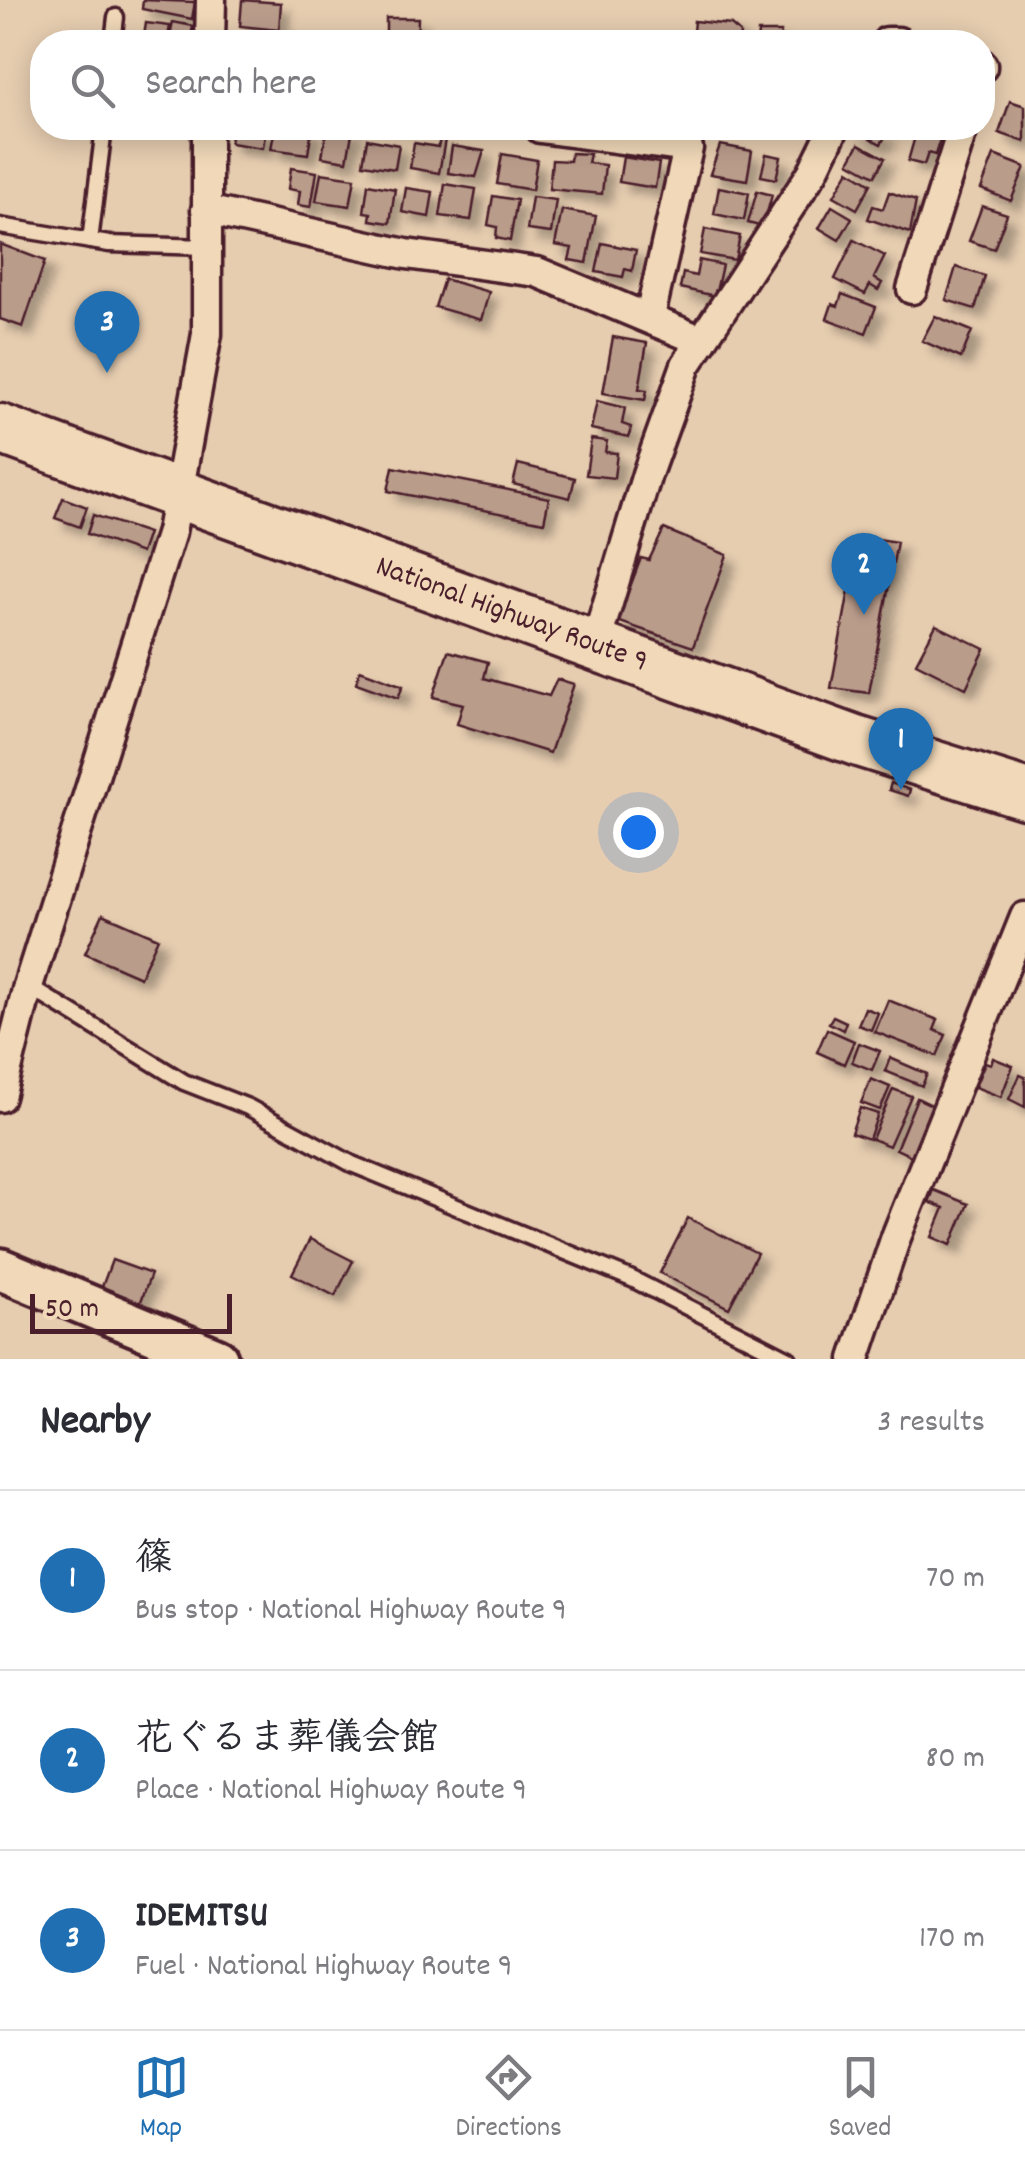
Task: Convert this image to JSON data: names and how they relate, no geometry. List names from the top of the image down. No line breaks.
{"streets":{"highway":["National Highway Route 9"]},"scale_bar":"50 m","page":{"search":"Search here","pins":["3","2","1"],"scale":"50 m","heading":["Nearby","3 results"],"list":[{"mark":"1","name":"篠","note":"Bus stop · National Highway Route 9","value":"70 m"},{"mark":"2","name":"花ぐるま葬儀会館","note":"Place · National Highway Route 9","value":"80 m"},{"mark":"3","name":"IDEMITSU","note":"Fuel · National Highway Route 9","value":"170 m"}],"nav":["Map","Directions","Saved"]}}
